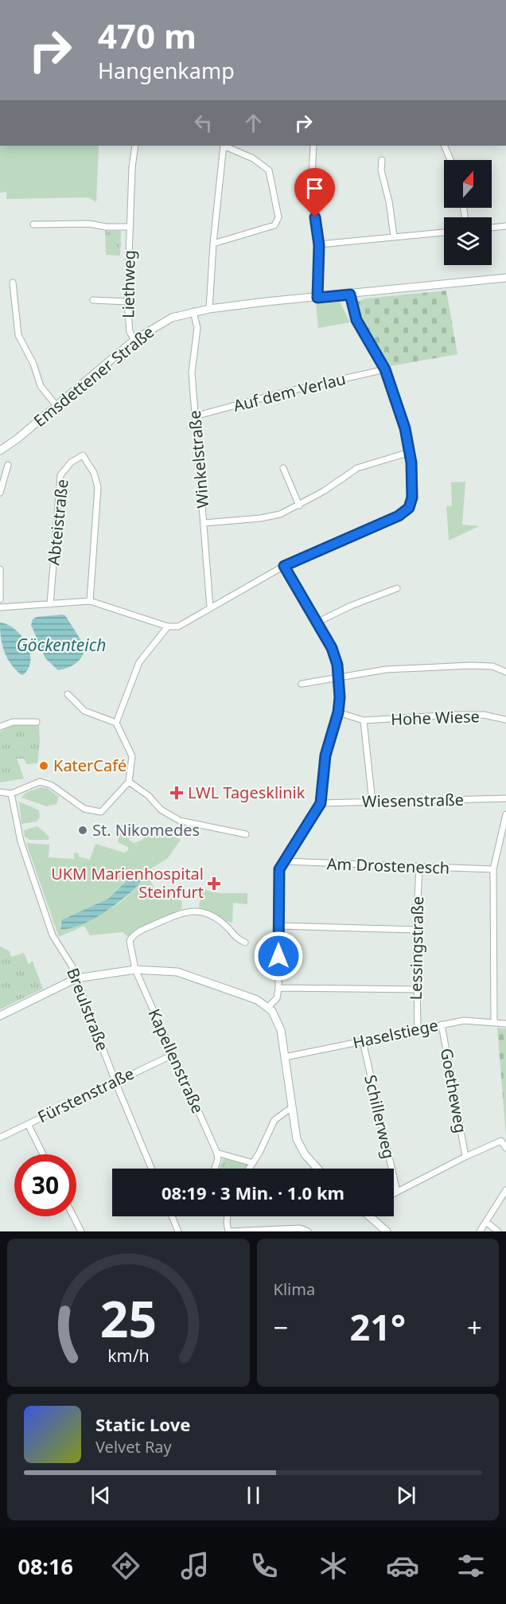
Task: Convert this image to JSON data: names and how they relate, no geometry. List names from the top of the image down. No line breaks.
{"streets":{"main road":["Emsdettener Straße"],"street":["Liethweg","Auf dem Verlau","Winkelstraße","Abteistraße","Hohe Wiese","Wiesenstraße","Am Drostenesch","Lessingstraße","Breulstraße","Haselstiege","Kapellenstraße","Goetheweg","Fürstenstraße","Schillerweg"]},"crossings":[["Liethweg","Emsdettener Straße"],["Emsdettener Straße","Winkelstraße"],["Auf dem Verlau","Winkelstraße"],["Am Drostenesch","Lessingstraße"],["Lessingstraße","Haselstiege"],["Breulstraße","Fürstenstraße"],["Haselstiege","Goetheweg"],["Haselstiege","Schillerweg"],["Kapellenstraße","Fürstenstraße"]],"water":["Göckenteich"],"places":{"other":["KaterCafé","St. Nikomedes"],"health":["LWL Tagesklinik","UKM Marienhospital Steinfurt"]},"north":"top","page":{"turn":["470 m","Hangenkamp"],"limit":"30","trip":"08:19 · 3 Min. · 1.0 km","tile":"Klima","heat":["−","21°","+"],"song":["Static Love","Velvet Ray"],"tabs":"08:16","gauge":["25","km/h"]}}
